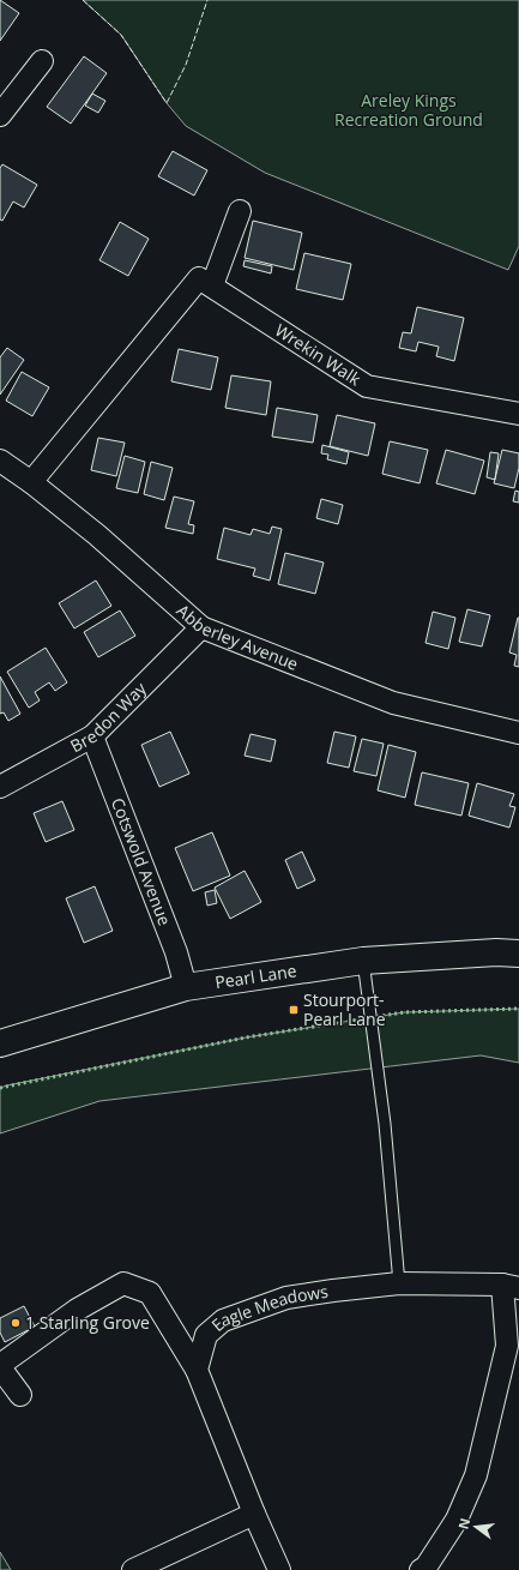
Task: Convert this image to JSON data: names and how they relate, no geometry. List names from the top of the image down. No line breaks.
{"streets":{"main road":["Pearl Lane"],"street":["Wrekin Walk","Abberley Avenue","Bredon Way","Cotswold Avenue","Eagle Meadows"]},"crossings":[["Abberley Avenue","Bredon Way"],["Bredon Way","Cotswold Avenue"],["Cotswold Avenue","Pearl Lane"]],"parks":["Areley Kings Recreation Ground"],"places":{"transit":["Stourport- Pearl Lane"],"other":["1 Starling Grove"]},"north":"left"}
